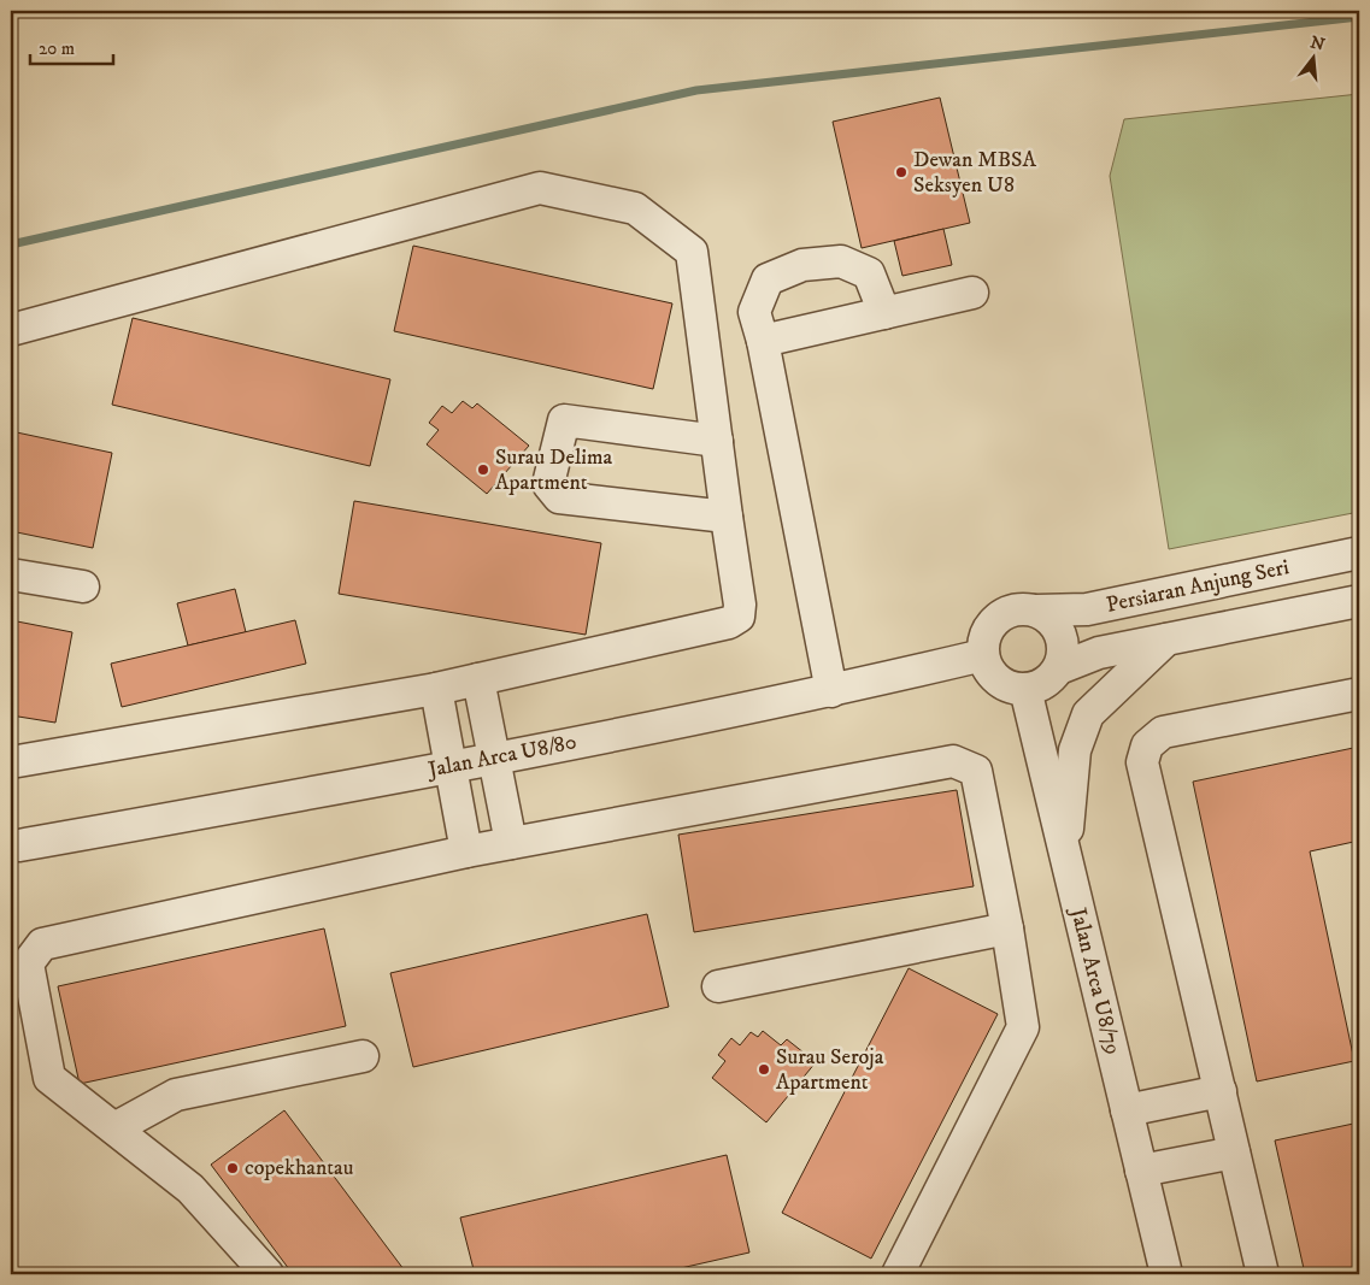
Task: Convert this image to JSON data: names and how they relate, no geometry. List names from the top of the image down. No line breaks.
{"streets":{"street":["Persiaran Anjung Seri","Jalan Arca U8/80","Jalan Arca U8/79"]},"crossings":[["Persiaran Anjung Seri","Jalan Arca U8/80"],["Persiaran Anjung Seri","Jalan Arca U8/79"],["Jalan Arca U8/80","Jalan Arca U8/79"]],"places":["Dewan MBSA Seksyen U8","Surau Delima Apartment","Surau Seroja Apartment","copekhantau"],"scale_bar":"20 m","north":"top"}
